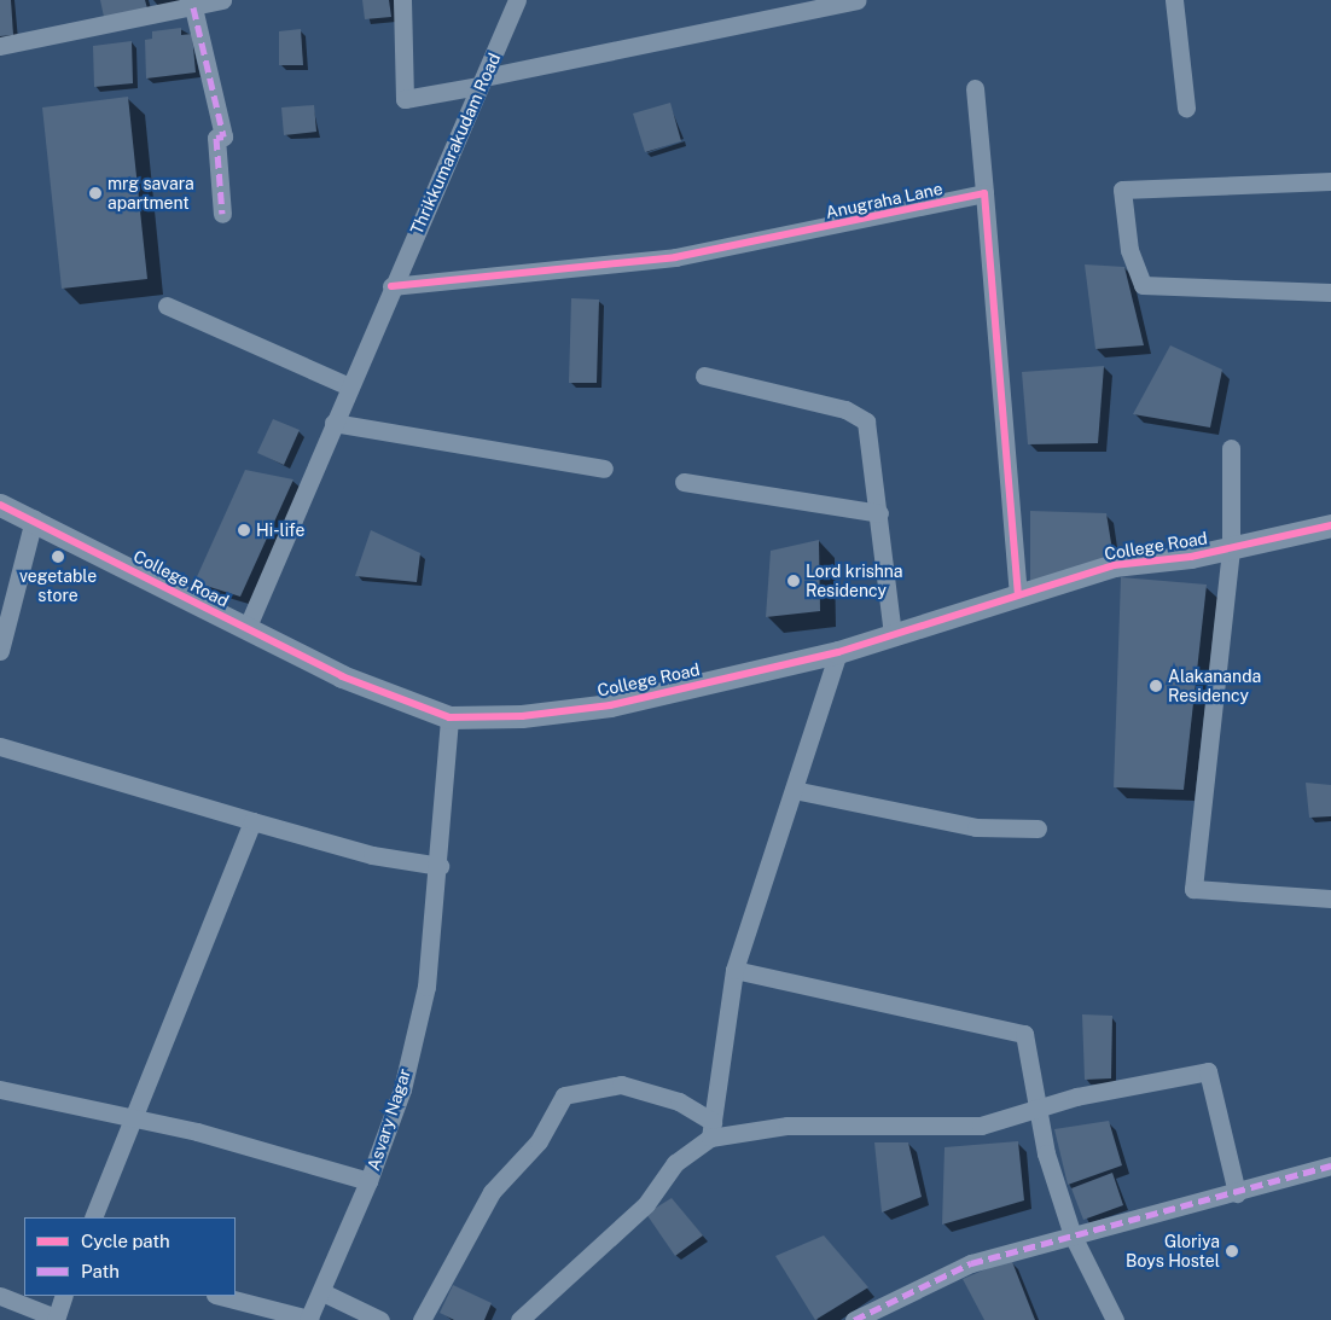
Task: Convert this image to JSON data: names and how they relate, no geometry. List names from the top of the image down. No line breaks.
{"streets":{"street":["Thrikkumarakudam Road","Anugraha Lane","College Road","Asvary Nagar"]},"crossings":[["Thrikkumarakudam Road","Anugraha Lane"],["Thrikkumarakudam Road","College Road"],["College Road","Asvary Nagar"]],"places":["mrg savara apartment","Hi-life","vegetable store","Lord krishna Residency","Alakananda Residency","Gloriya Boys Hostel"],"legend":["Cycle path","Path"]}
